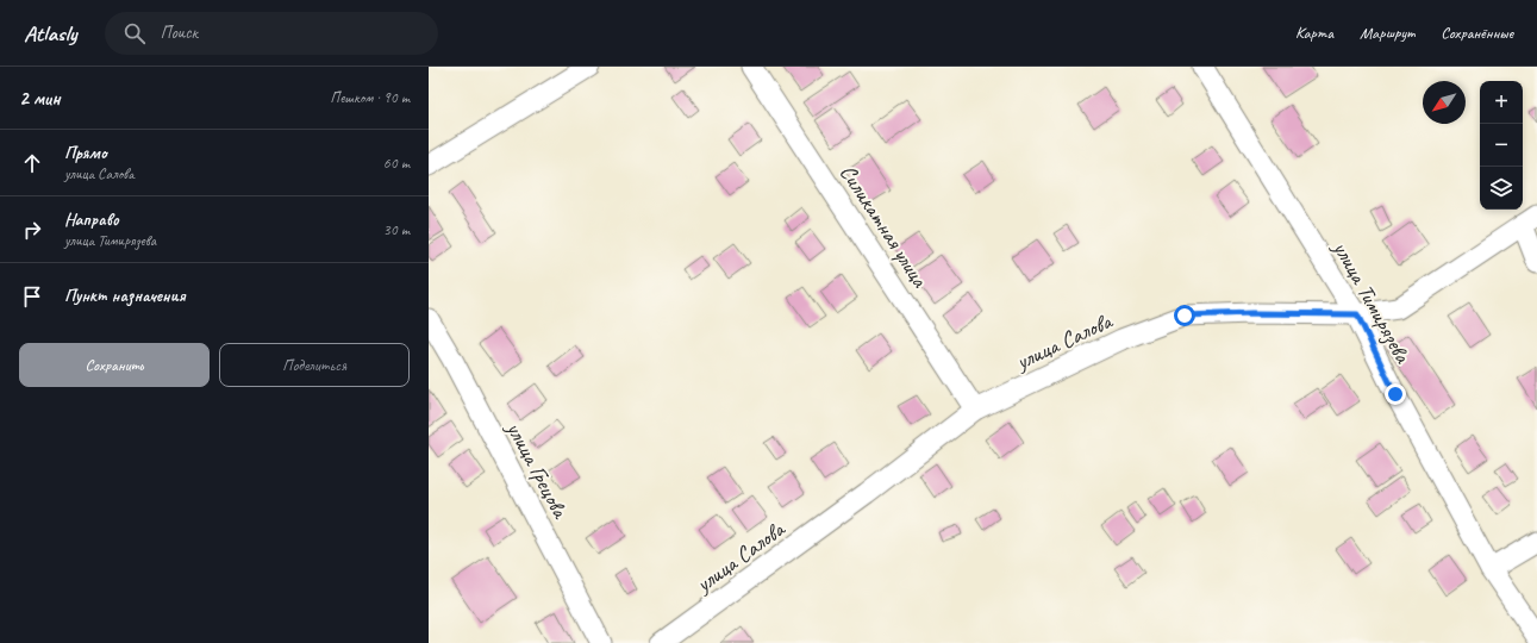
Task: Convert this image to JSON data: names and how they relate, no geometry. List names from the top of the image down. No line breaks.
{"streets":{"street":["Силикатная улица","улица Тимирязева","улица Салова","улица Грецова"]},"crossings":[["Силикатная улица","улица Салова"],["улица Тимирязева","улица Салова"]],"north":"bottom left","page":{"header":"Atlasly","search":"Поиск","nav":["Карта","Маршрут","Сохранённые"],"heading":["2 мин","Пешком · 90 m"],"map_buttons":["+","−"],"list":[["Прямо","улица Салова","60 m"],["Направо","улица Тимирязева","30 m"],"Пункт назначения"],"buttons":["Сохранить","Поделиться"]}}
